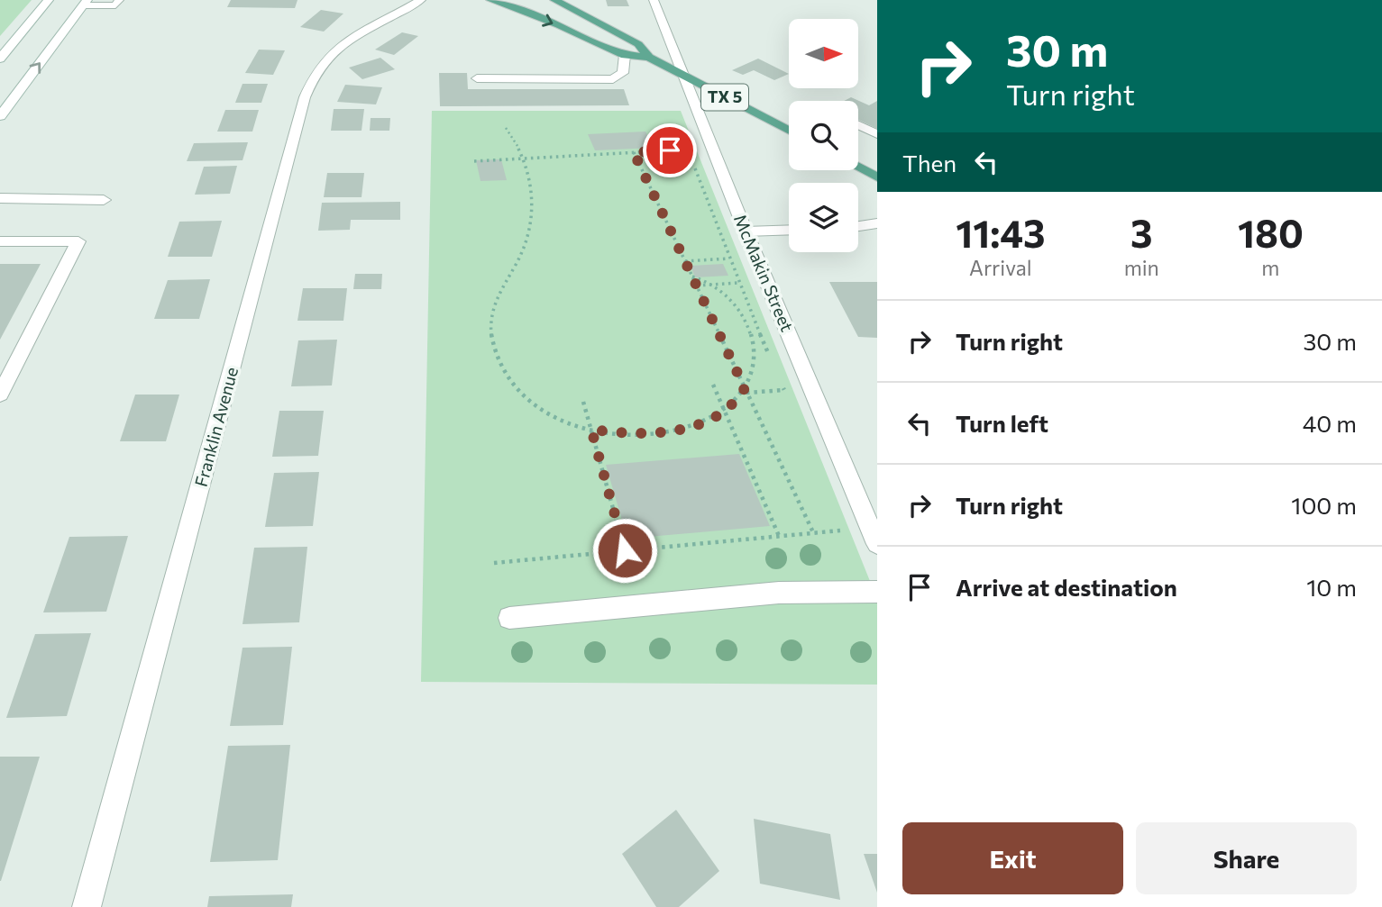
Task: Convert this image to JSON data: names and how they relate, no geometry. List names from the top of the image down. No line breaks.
{"streets":{"main road":["TX 5"],"street":["McMakin Street","Franklin Avenue"]},"crossings":[["TX 5","McMakin Street"]],"north":"right","page":{"turn":["30 m","Turn right"],"then":"Then","eta":["11:43","Arrival","3","min","180","m"],"list":[{"name":"Turn right","value":"30 m"},{"name":"Turn left","value":"40 m"},{"name":"Turn right","value":"100 m"},{"name":"Arrive at destination","value":"10 m"}],"buttons":["Exit","Share"]}}
